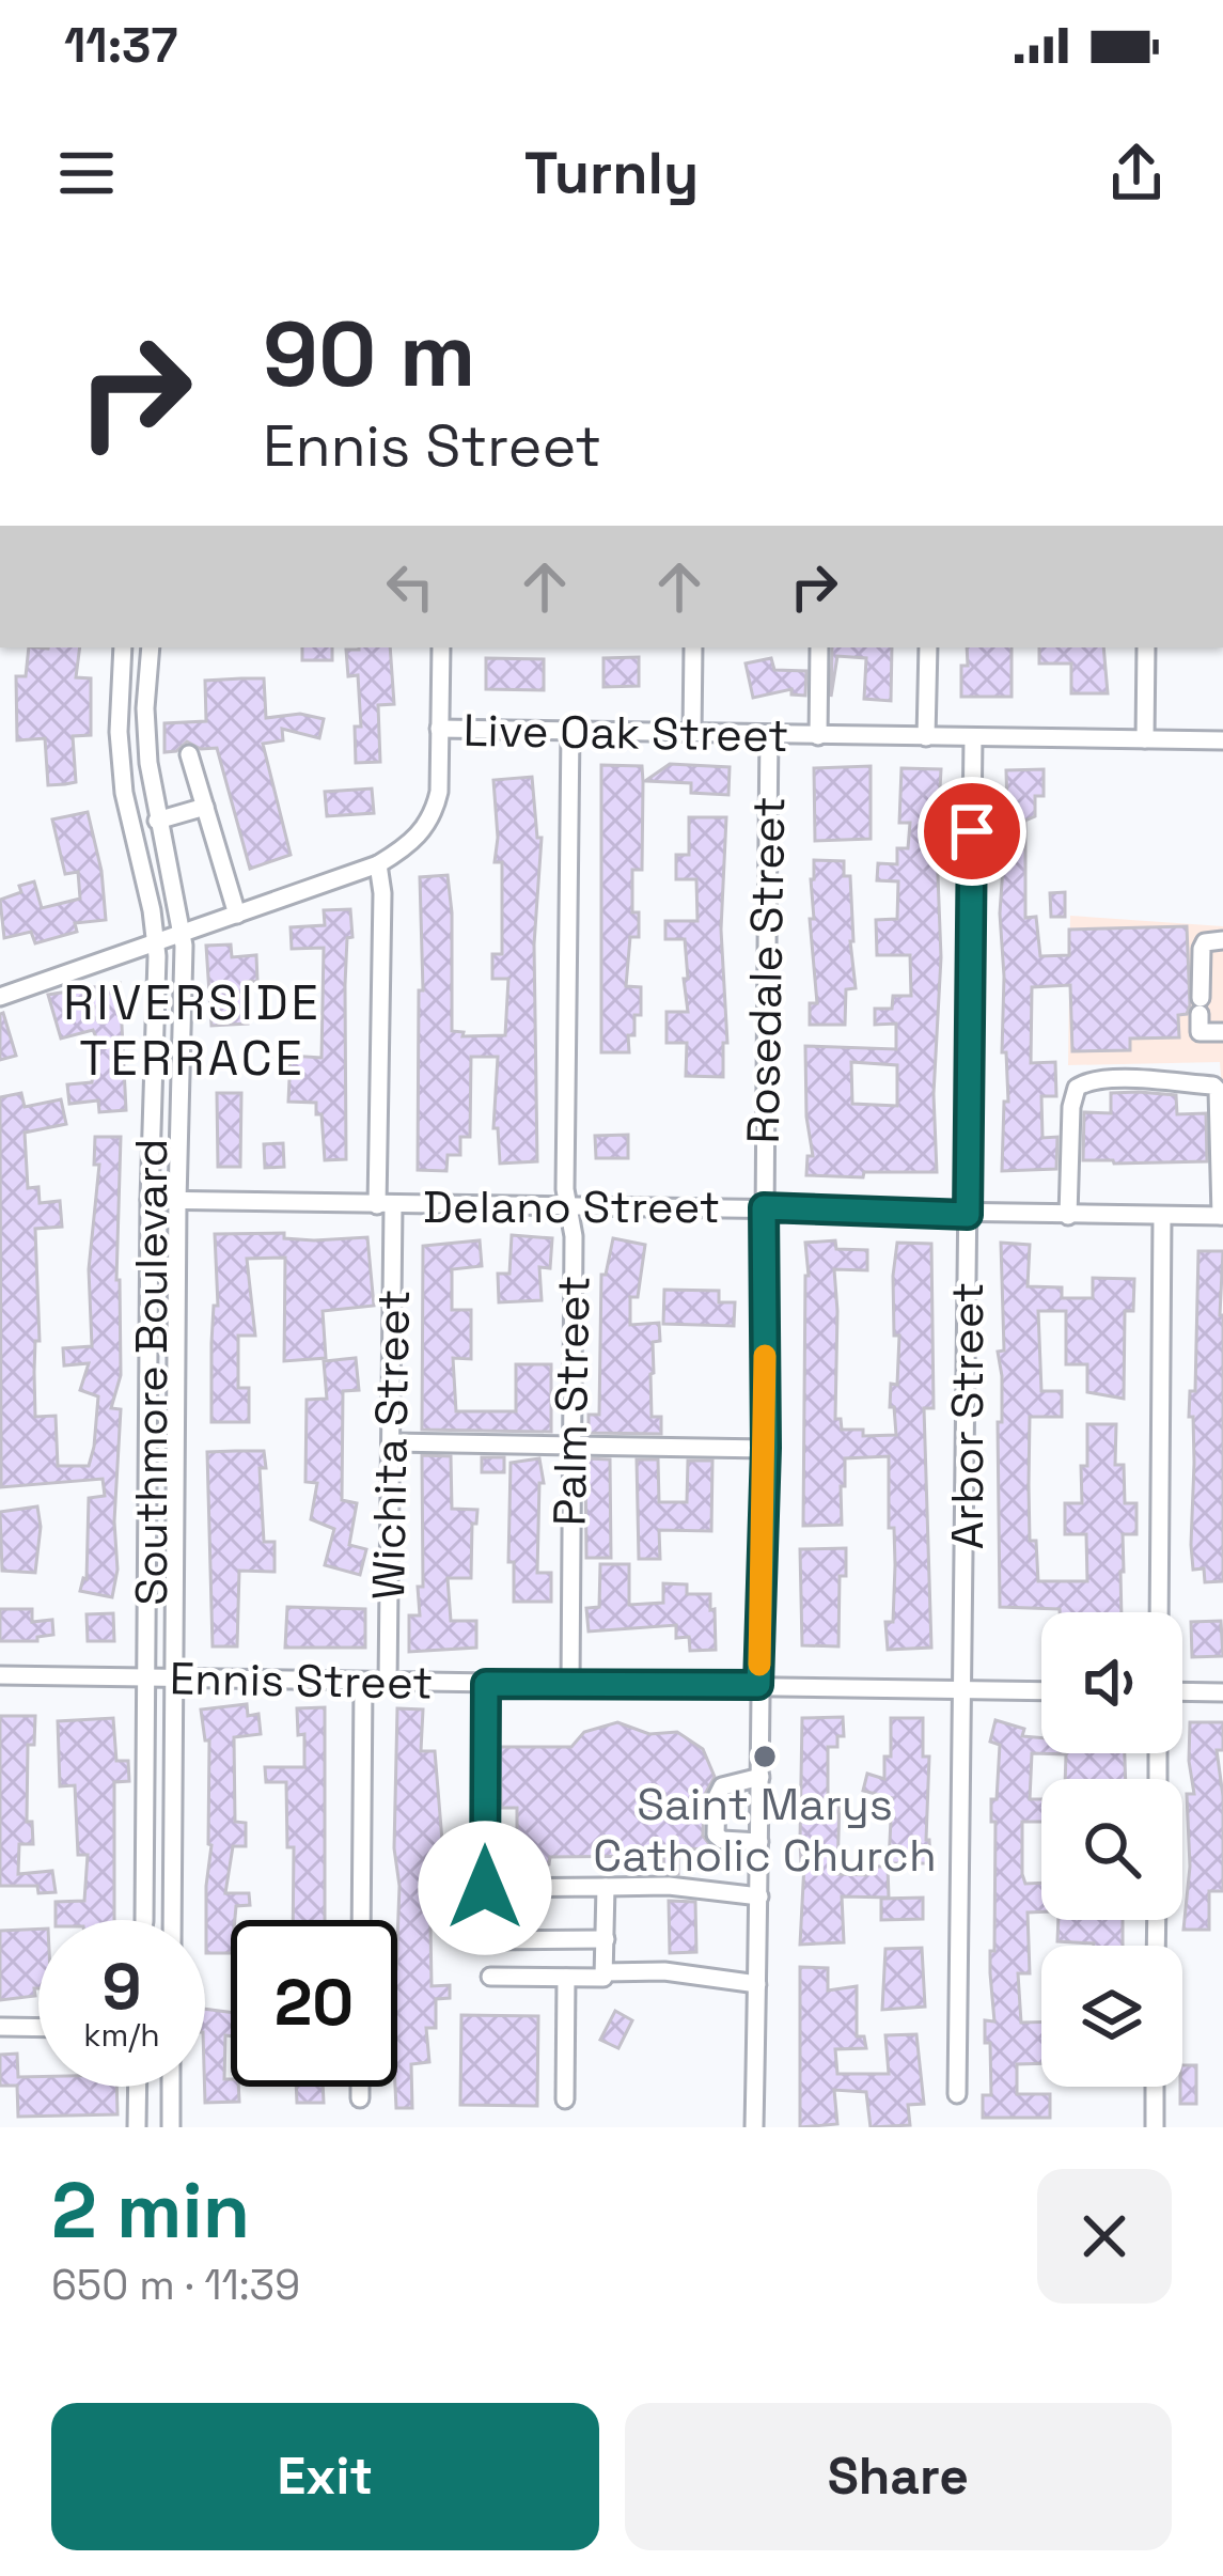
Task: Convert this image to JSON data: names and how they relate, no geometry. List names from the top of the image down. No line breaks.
{"streets":{"street":["Live Oak Street","Rosedale Street","Delano Street","Southmore Boulevard","Palm Street","Arbor Street","Wichita Street","Ennis Street"]},"crossings":[["Live Oak Street","Rosedale Street"],["Live Oak Street","Southmore Boulevard"],["Live Oak Street","Palm Street"],["Live Oak Street","Arbor Street"],["Live Oak Street","Wichita Street"],["Rosedale Street","Delano Street"],["Rosedale Street","Ennis Street"],["Delano Street","Southmore Boulevard"],["Delano Street","Palm Street"],["Delano Street","Arbor Street"],["Delano Street","Wichita Street"],["Southmore Boulevard","Ennis Street"],["Palm Street","Ennis Street"],["Arbor Street","Ennis Street"],["Wichita Street","Ennis Street"]],"districts":["RIVERSIDE TERRACE"],"places":["Saint Marys Catholic Church"],"page":{"status":"11:37","header":"Turnly","turn":["90 m","Ennis Street"],"speed":"9 km/h","limit":"20","heading":["2 min","650 m · 11:39"],"buttons":["Exit","Share"]}}
